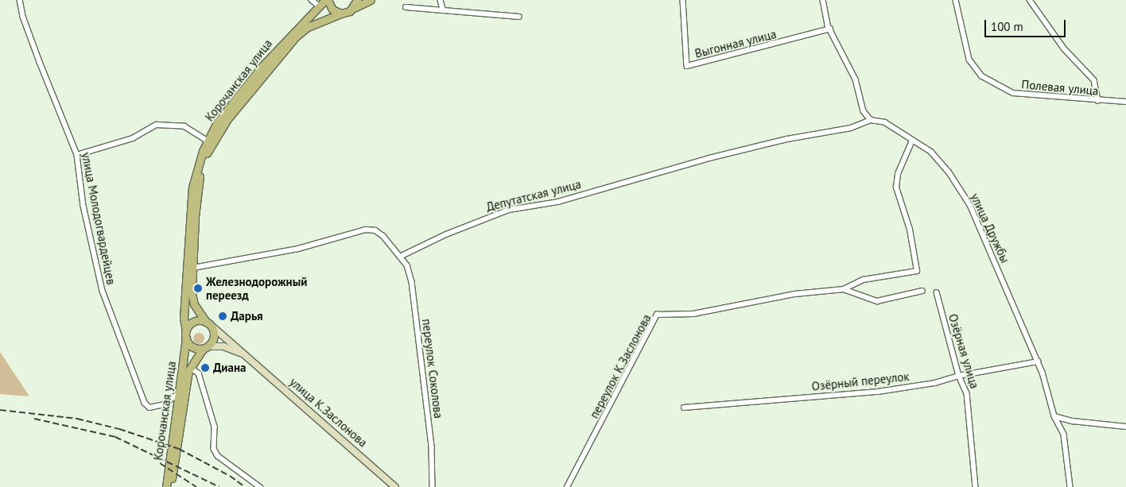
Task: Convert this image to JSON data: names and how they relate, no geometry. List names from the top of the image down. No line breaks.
{"streets":{"main road":["Корочанская улица"],"street":["Выгонная улица","Полевая улица","Депутатская улица","улица Молодогвардейцев","улица Дружбы","Озёрная улица","переулок К.Заслонова","переулок Соколова","Озёрный переулок","улица К.Заслонова"]},"crossings":[["Корочанская улица","улица Молодогвардейцев"],["Корочанская улица","улица К.Заслонова"],["Депутатская улица","улица Дружбы"],["Депутатская улица","переулок Соколова"],["улица Дружбы","переулок К.Заслонова"],["улица Дружбы","Озёрный переулок"],["Озёрная улица","Озёрный переулок"]],"places":["Железнодорожный переезд","Дарья","Диана"],"scale_bar":"100 m"}
